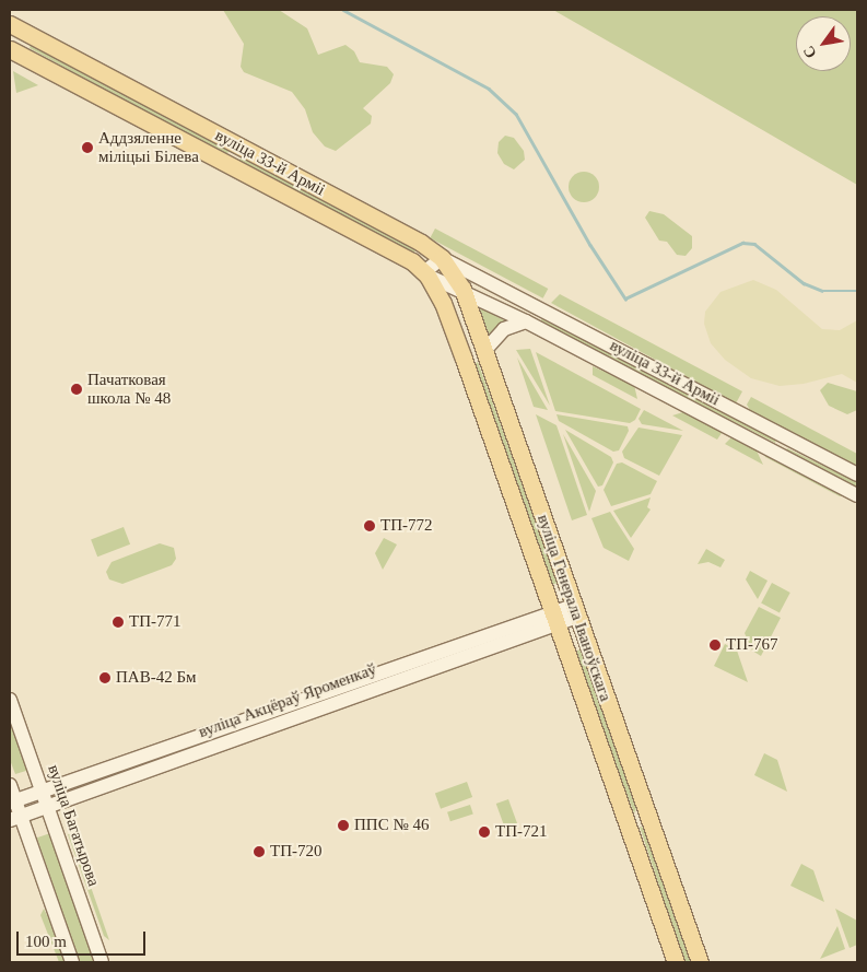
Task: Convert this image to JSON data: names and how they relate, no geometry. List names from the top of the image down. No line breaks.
{"streets":{"main road":["вуліца 33-й Арміі","вуліца Генерала Іваноўскага"],"street":["вуліца Акцёраў Яроменкаў","вуліца Багатырова"]},"crossings":[["вуліца 33-й Арміі","вуліца Генерала Іваноўскага"],["вуліца Генерала Іваноўскага","вуліца Акцёраў Яроменкаў"],["вуліца Акцёраў Яроменкаў","вуліца Багатырова"]],"places":["Аддзяленне міліцыі Білева","Пачатковая школа № 48","ТП-772","ТП-771","ТП-767","ПАВ-42 Бм","ППС № 46","ТП-721","ТП-720"],"scale_bar":"100 m","north":"bottom left"}
